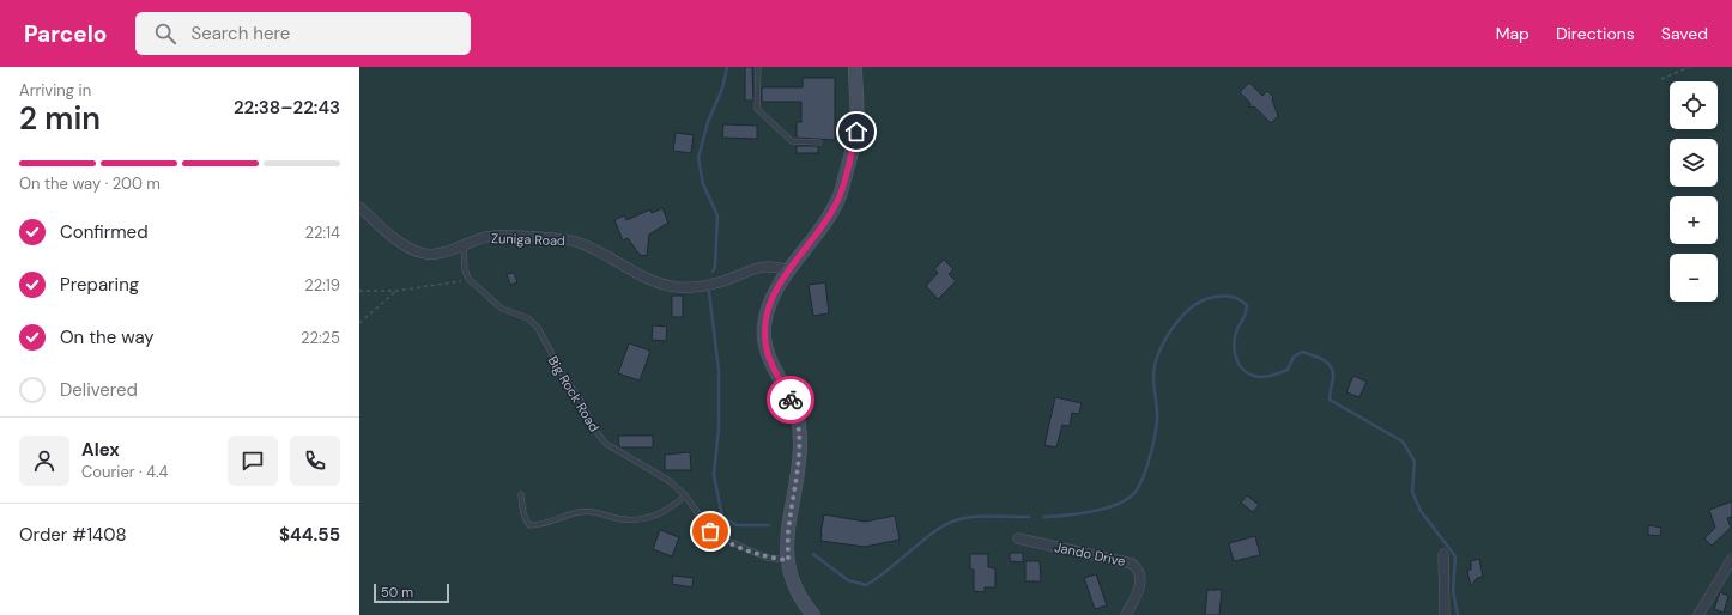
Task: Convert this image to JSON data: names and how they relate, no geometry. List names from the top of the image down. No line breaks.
{"streets":{"street":["Zuniga Road","Jando Drive"],"lane":["Big Rock Road"]},"scale_bar":"50 m","page":{"header":"Parcelo","search":"Search here","nav":["Map","Directions","Saved"],"heading":["2 min","Arriving in","22:38–22:43"],"panel":["Alex","Courier · 4.4","Order #1408","$44.55"],"map_buttons":["+","−"],"bar":"On the way · 200 m","list":[["Confirmed","22:14"],["Preparing","22:19"],["On the way","22:25"],"Delivered"],"scale":"50 m"}}
